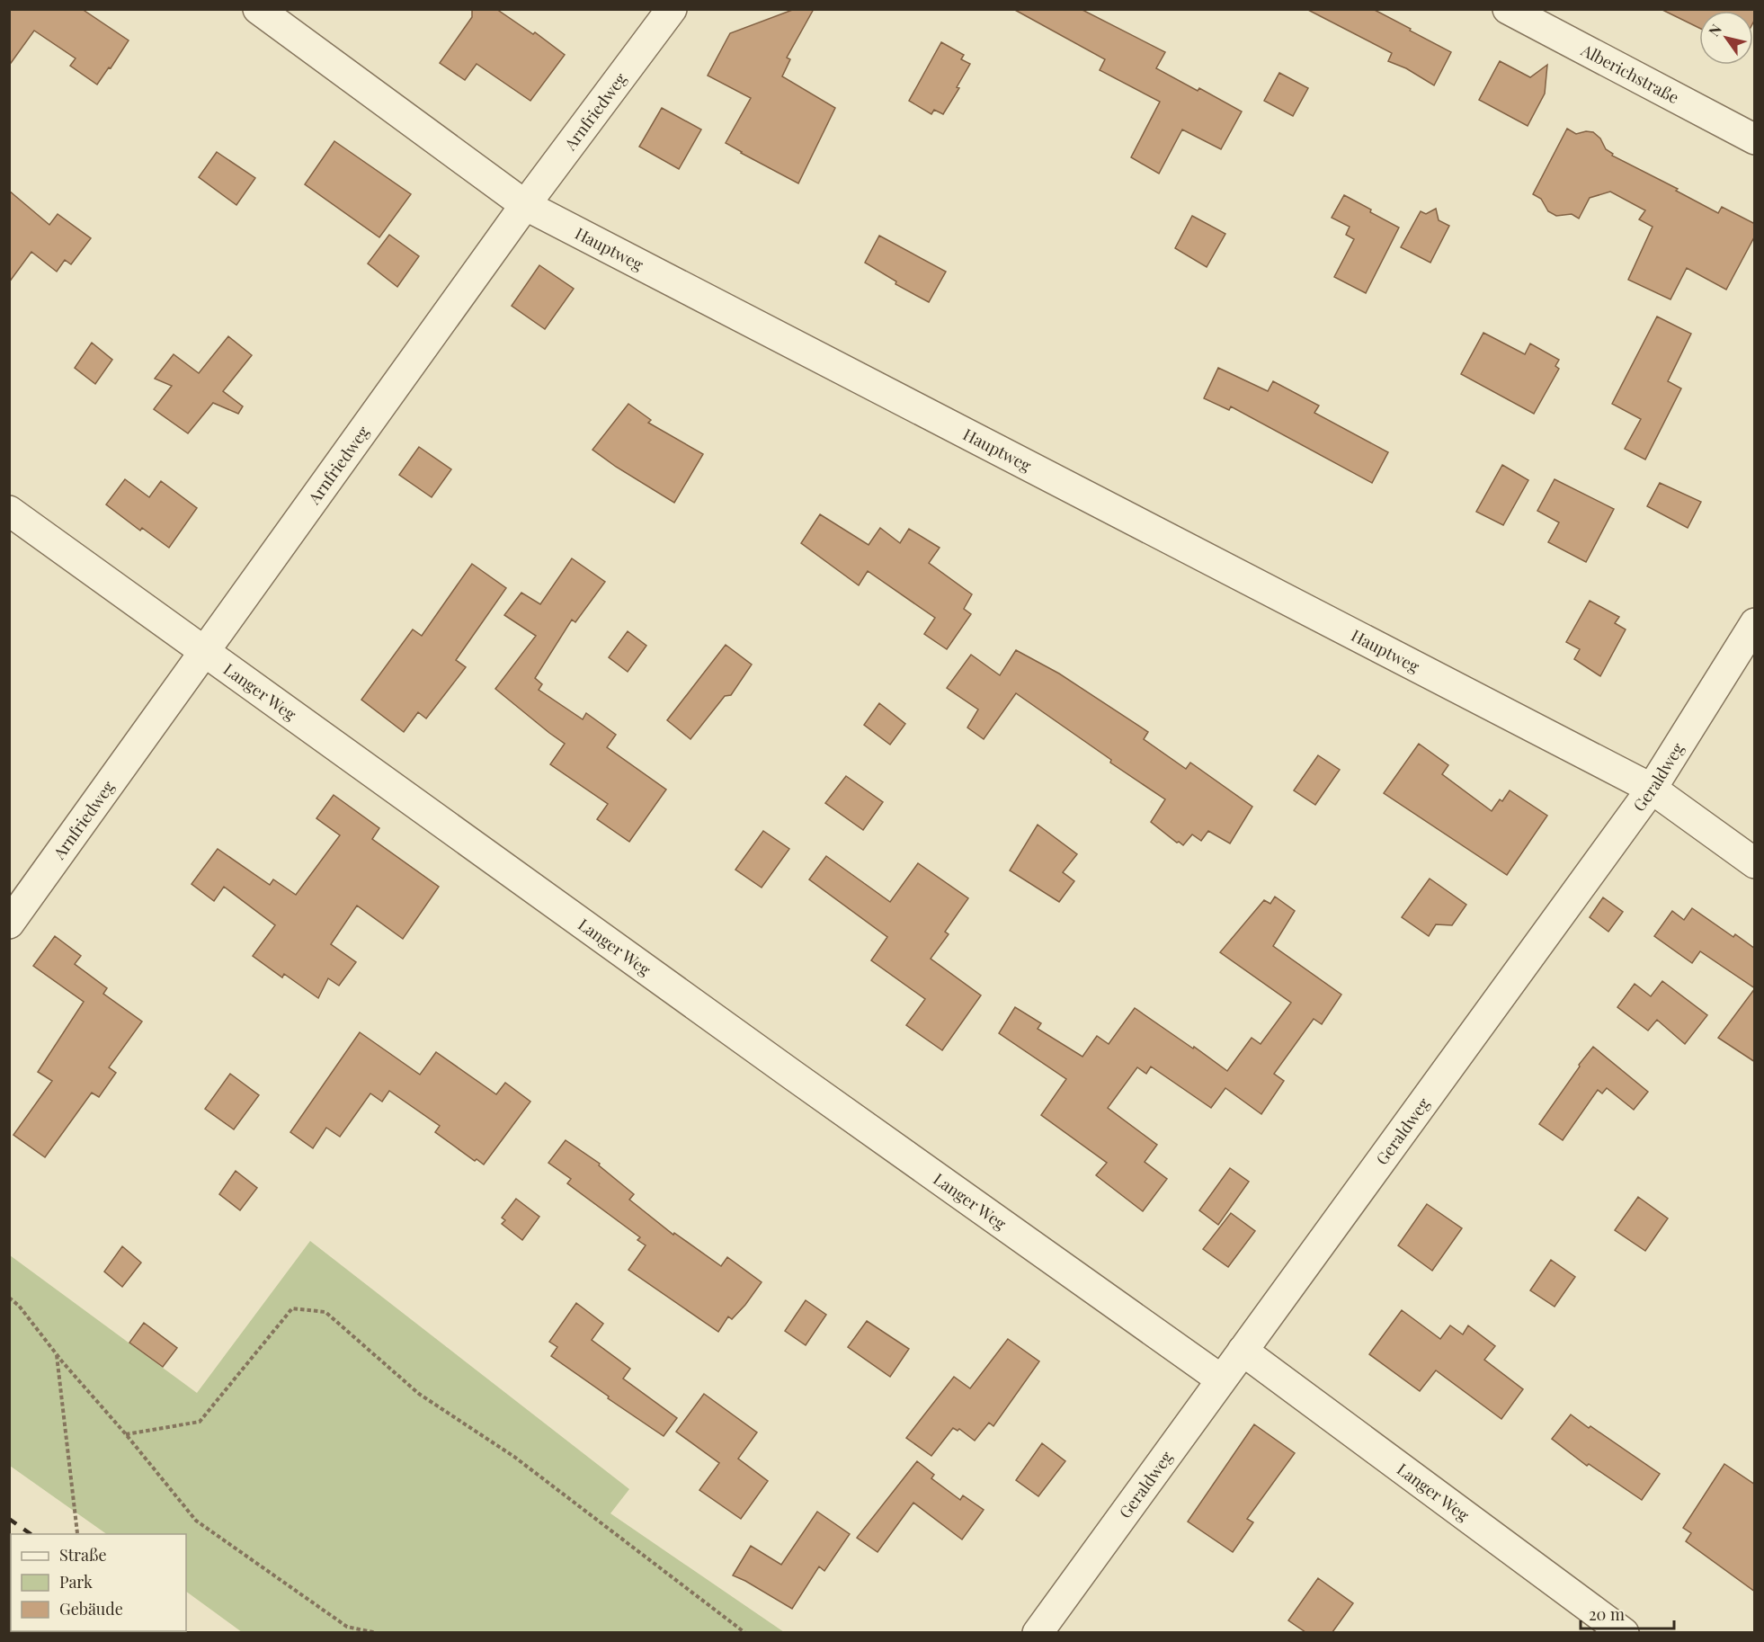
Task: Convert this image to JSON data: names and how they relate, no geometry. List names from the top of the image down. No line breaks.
{"streets":{"street":["Alberichstraße","Arnfriedweg","Hauptweg","Langer Weg","Geraldweg"]},"crossings":[["Arnfriedweg","Hauptweg"],["Arnfriedweg","Langer Weg"],["Hauptweg","Geraldweg"],["Langer Weg","Geraldweg"]],"legend":["Straße","Park","Gebäude"],"scale_bar":"20 m","north":"top left"}
